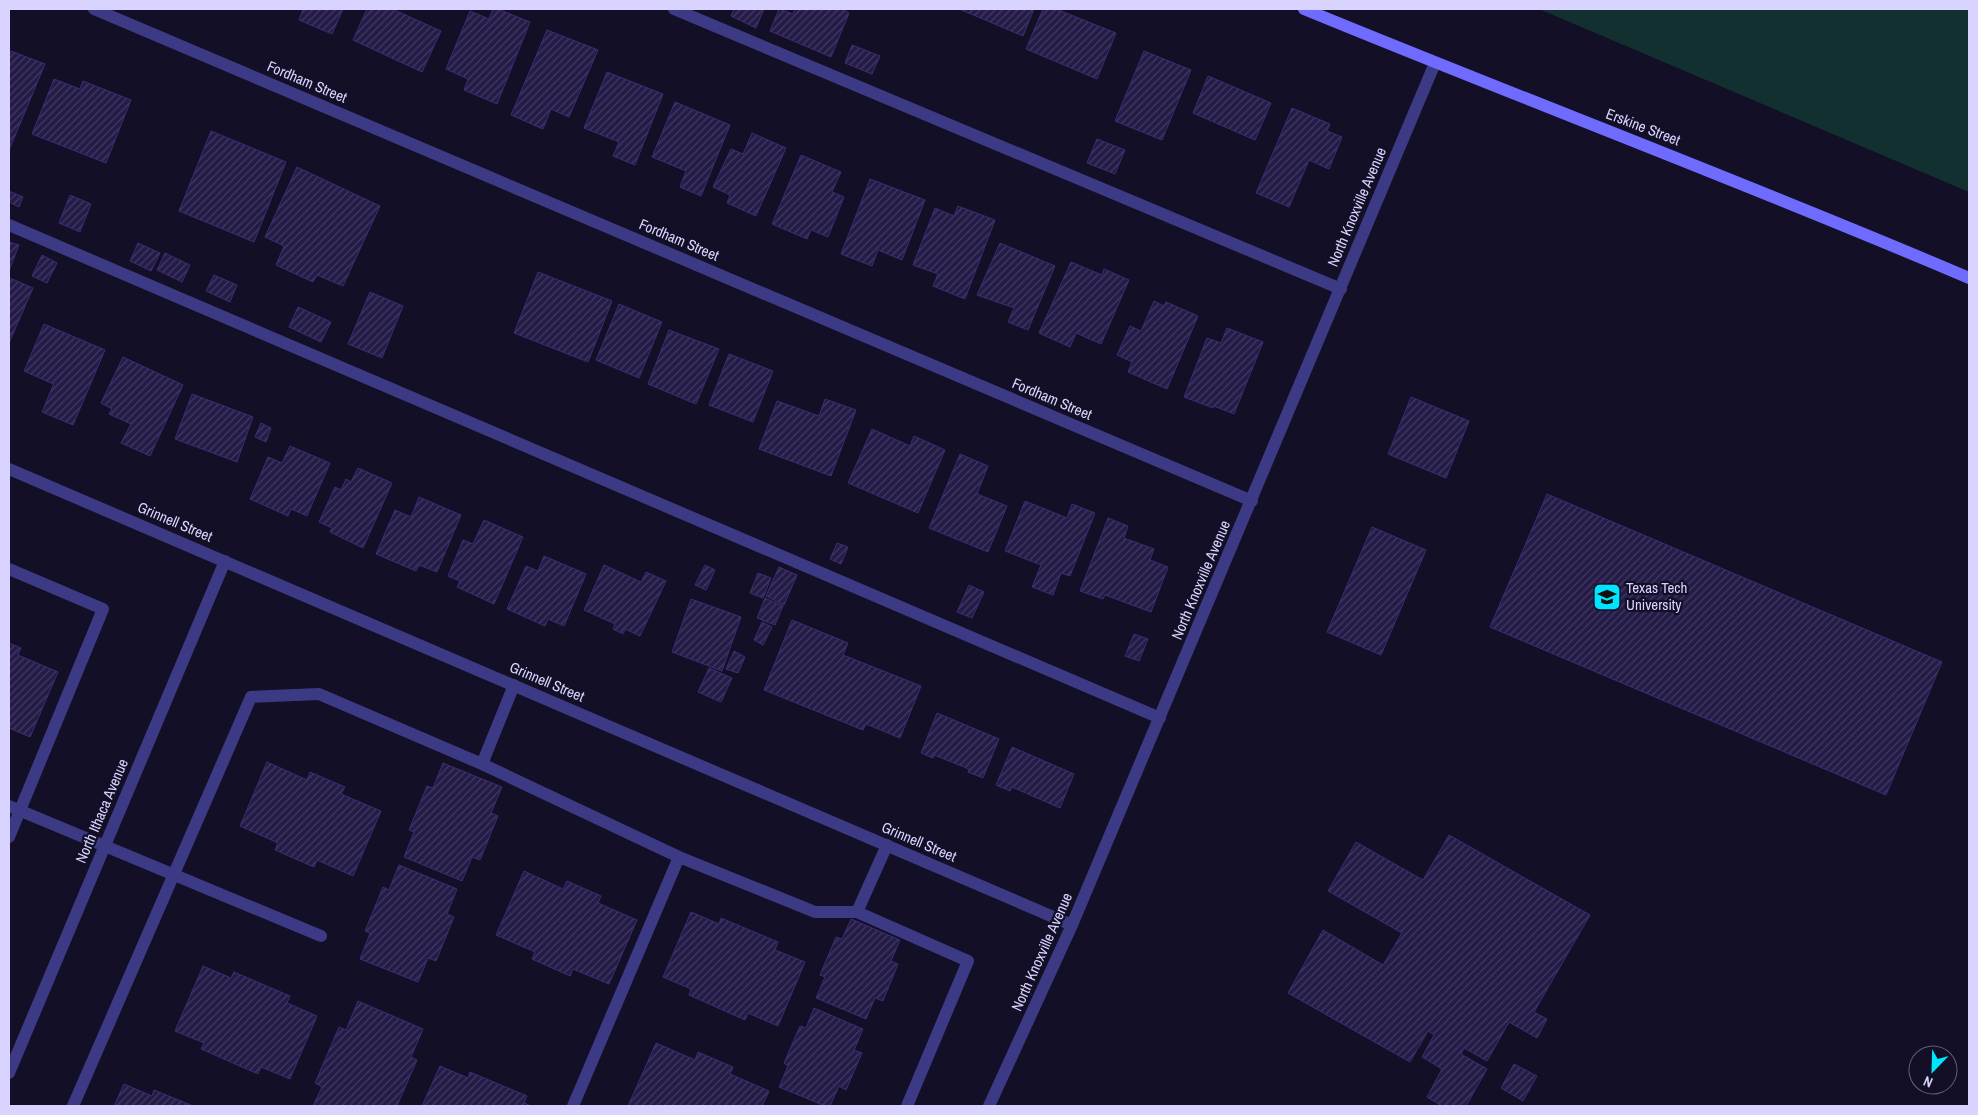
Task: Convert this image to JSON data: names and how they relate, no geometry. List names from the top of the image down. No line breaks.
{"streets":{"main road":["Erskine Street"],"street":["Fordham Street","North Knoxville Avenue","Grinnell Street","North Ithaca Avenue"]},"crossings":[["Fordham Street","North Knoxville Avenue"],["Erskine Street","North Knoxville Avenue"],["North Knoxville Avenue","Grinnell Street"],["Grinnell Street","North Ithaca Avenue"]],"places":{"school or university":["Texas Tech University"]},"north":"bottom left"}
